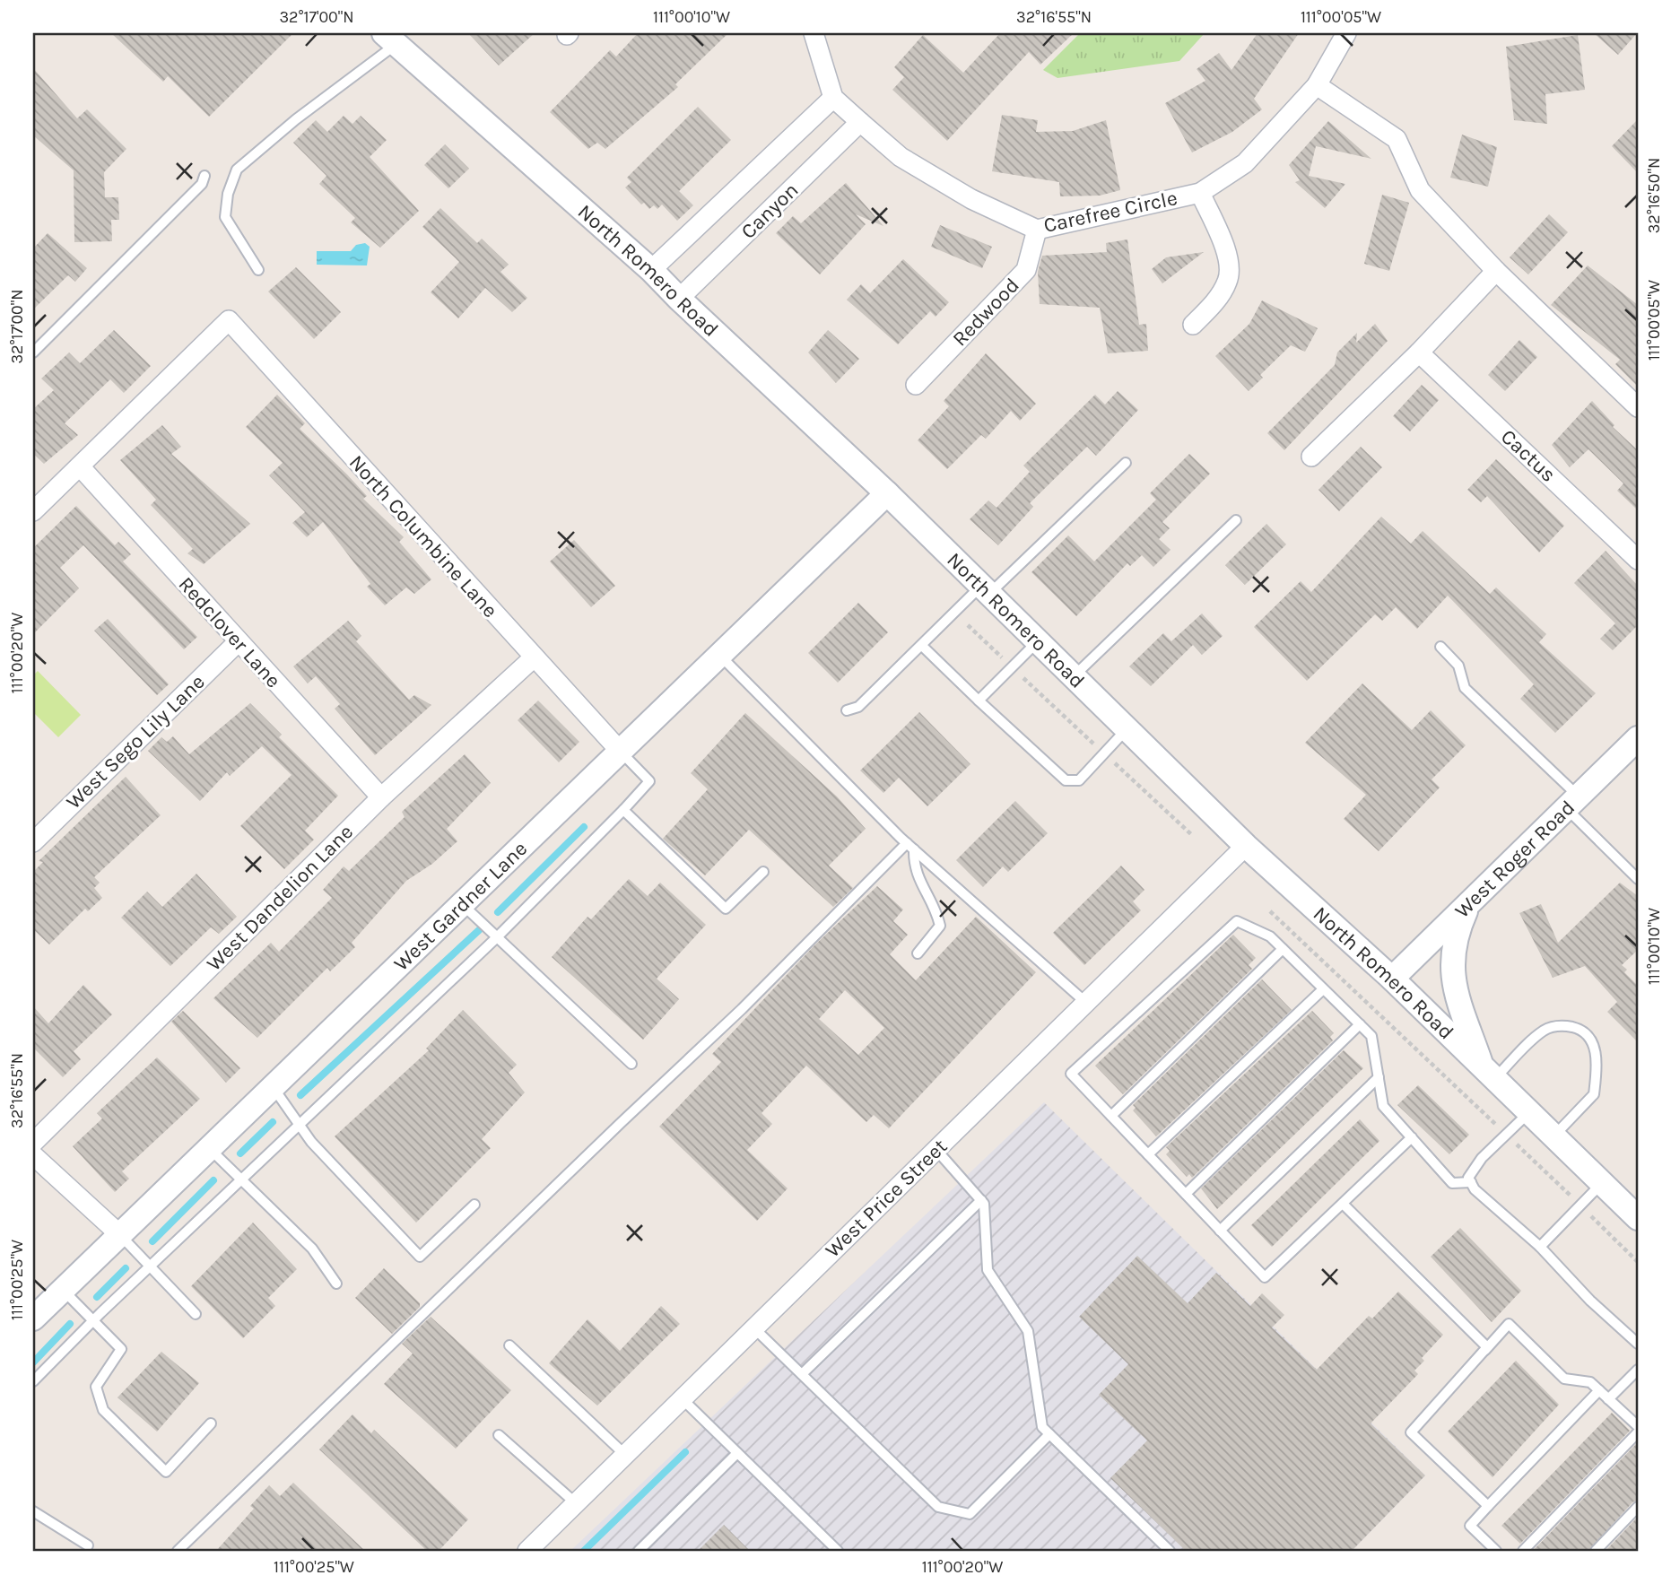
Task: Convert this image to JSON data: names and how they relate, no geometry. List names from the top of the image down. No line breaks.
{"streets":{"street":["Canyon","Carefree Circle","North Romero Road","Redwood","Cactus","North Columbine Lane","Redclover Lane","West Sego Lily Lane","West Roger Road","West Dandelion Lane","West Gardner Lane","West Price Street"]},"crossings":[["Canyon","Carefree Circle"],["Canyon","North Romero Road"],["Carefree Circle","Redwood"],["North Romero Road","West Roger Road"],["North Romero Road","West Gardner Lane"],["North Romero Road","West Price Street"],["North Columbine Lane","Redclover Lane"],["North Columbine Lane","West Dandelion Lane"],["North Columbine Lane","West Gardner Lane"],["Redclover Lane","West Sego Lily Lane"],["Redclover Lane","West Dandelion Lane"]],"coordinates":["32°17'00\"N","111°00'10\"W","32°16'55\"N","111°00'05\"W","32°16'50\"N","111°00'20\"W","111°00'25\"W"]}
